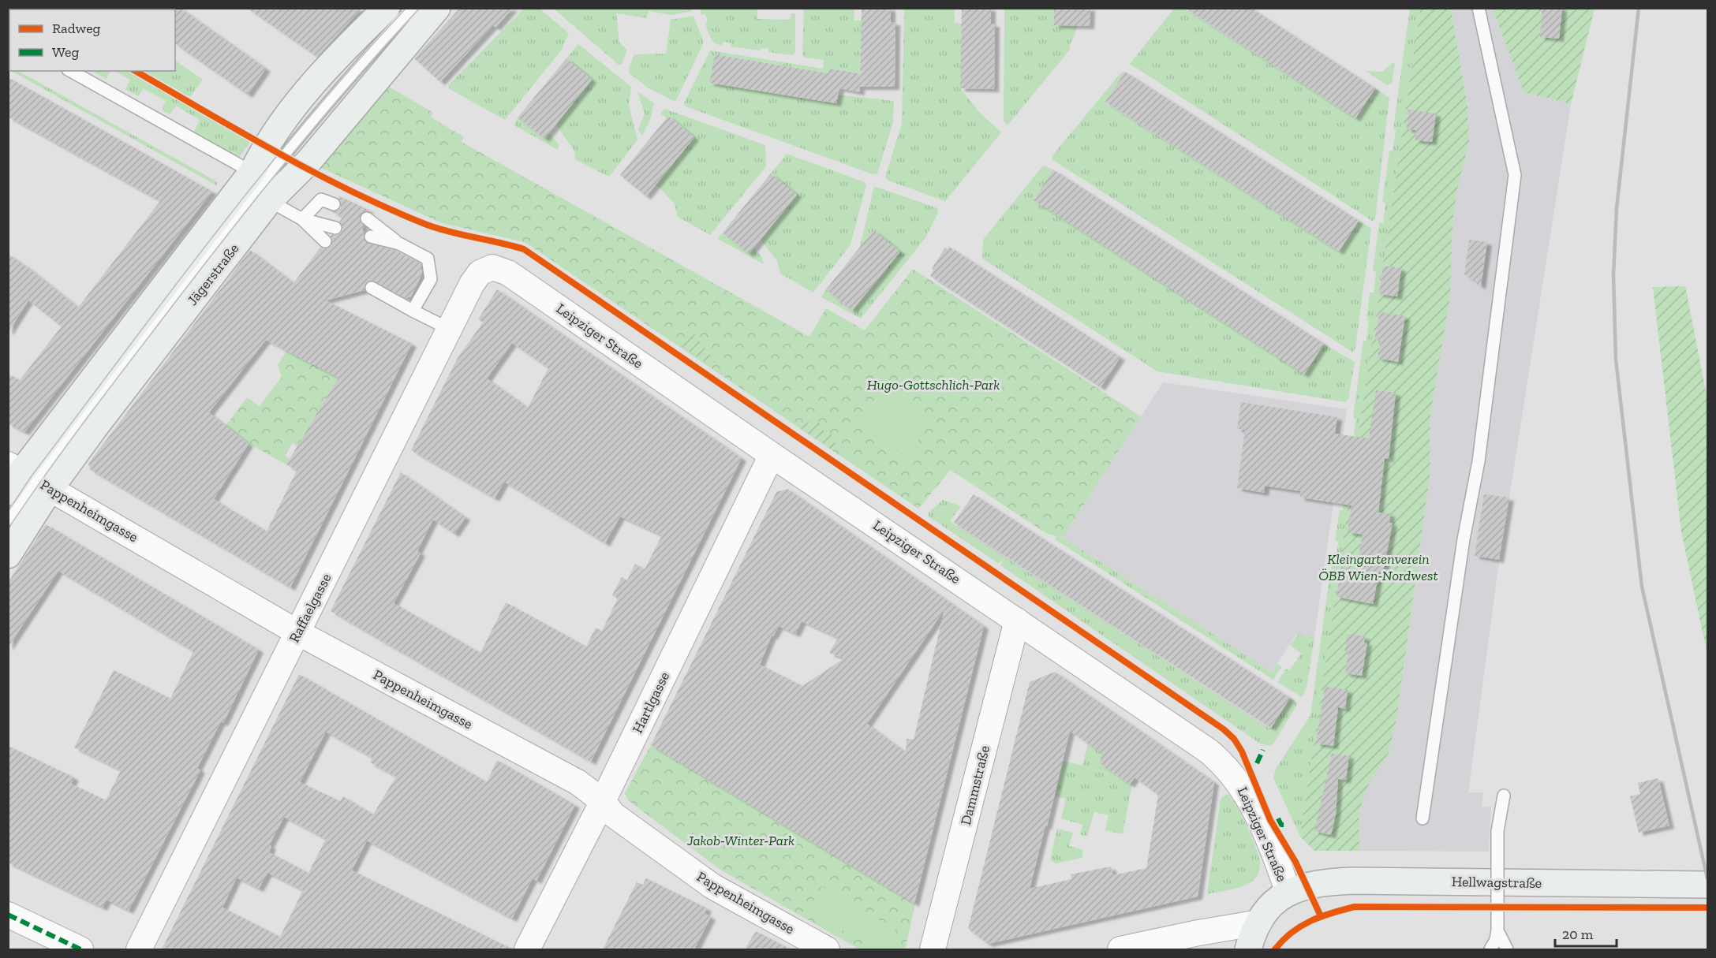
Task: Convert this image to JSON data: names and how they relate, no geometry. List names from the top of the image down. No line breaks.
{"streets":{"main road":["Jägerstraße","Hellwagstraße"],"street":["Leipziger Straße","Pappenheimgasse","Raffaelgasse","Hartlgasse","Dammstraße"]},"crossings":[["Jägerstraße","Pappenheimgasse"],["Leipziger Straße","Raffaelgasse"],["Leipziger Straße","Hartlgasse"],["Leipziger Straße","Dammstraße"],["Leipziger Straße","Hellwagstraße"],["Pappenheimgasse","Raffaelgasse"],["Pappenheimgasse","Hartlgasse"]],"parks":["Hugo-Gottschlich-Park","Kleingartenverein ÖBB Wien-Nordwest","Jakob-Winter-Park"],"legend":["Radweg","Weg"],"scale_bar":"20 m"}
